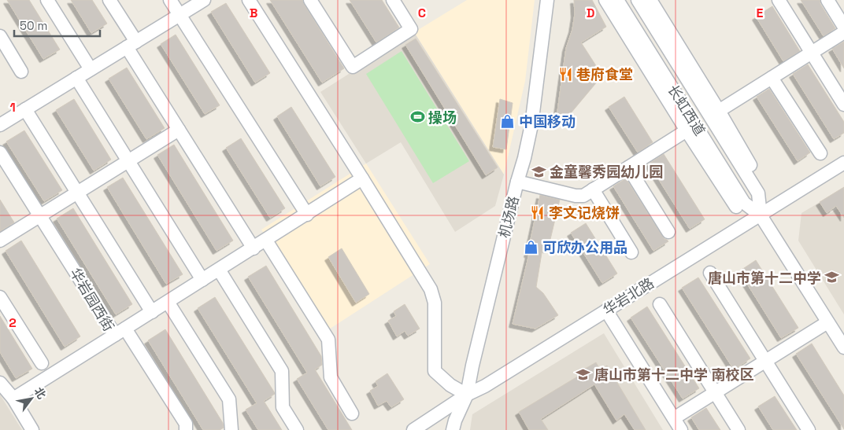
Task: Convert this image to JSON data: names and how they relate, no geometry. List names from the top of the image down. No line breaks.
{"streets":{"street":["长虹西道","机场路","华岩北路","华岩园西街"]},"crossings":[["长虹西道","华岩北路"],["机场路","华岩北路"]],"places":{"restaurant":["巷府食堂","李文记烧饼"],"sports":["操场"],"shop":["中国移动","可欣办公用品"],"school or university":["金童馨秀园幼儿园","唐山市第十二中学","唐山市第十二中学 南校区"]},"scale_bar":"50 m","north":"top right","grid":{"columns":["B","C","D","E"],"rows":["1","2"]}}
